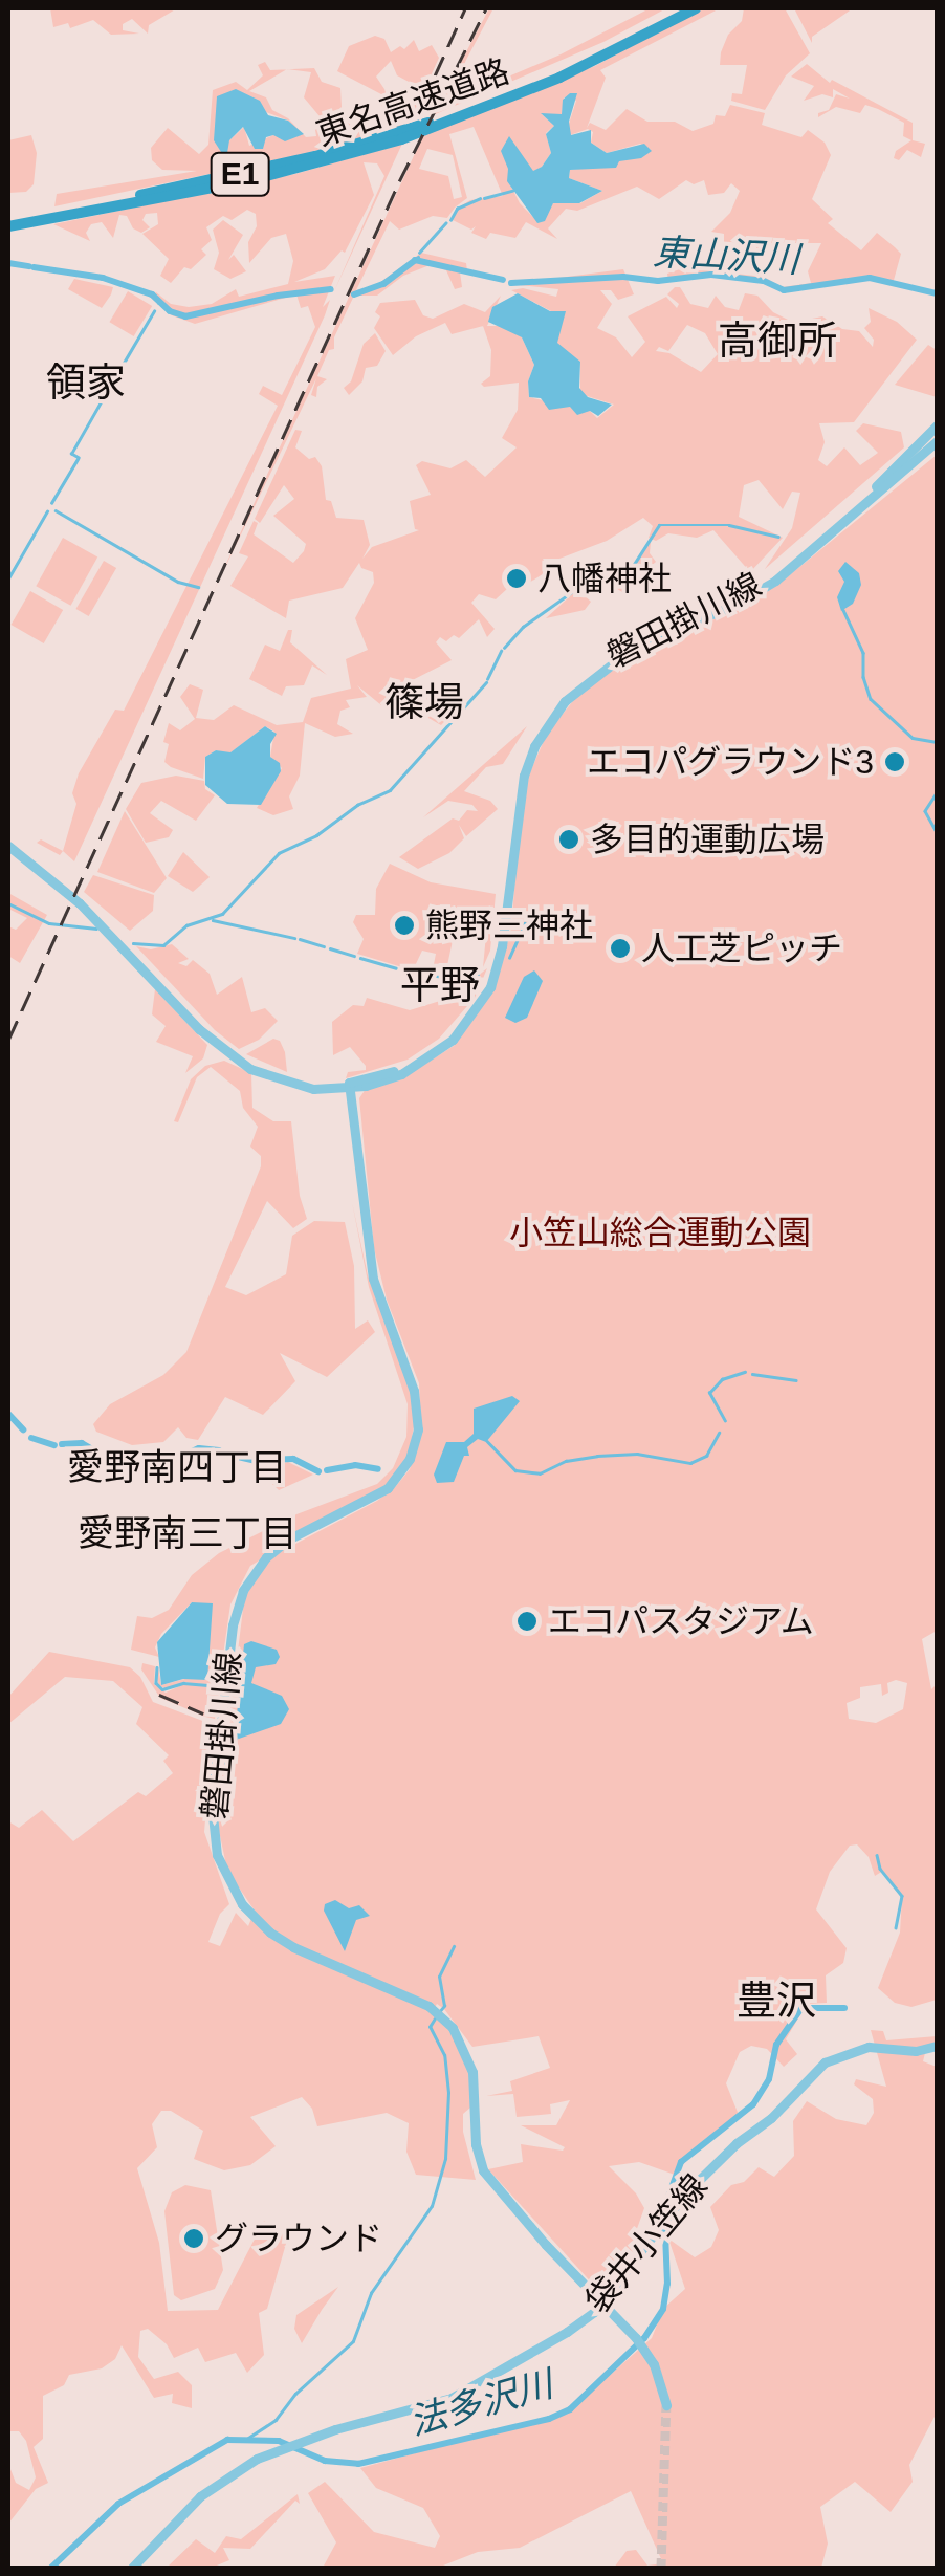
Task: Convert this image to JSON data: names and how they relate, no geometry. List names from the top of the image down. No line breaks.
{"streets":{"highway":["東名高速道路","E1"],"main road":["磐田掛川線","袋井小笠線"]},"crossings":[["磐田掛川線","袋井小笠線"]],"districts":["高御所","領家","篠場","平野","愛野南四丁目","愛野南三丁目","豊沢"],"water":["東山沢川","法多沢川"],"parks":["小笠山総合運動公園"],"places":["八幡神社","エコパグラウンド3","多目的運動広場","熊野三神社","人工芝ピッチ","エコパスタジアム","グラウンド"]}
